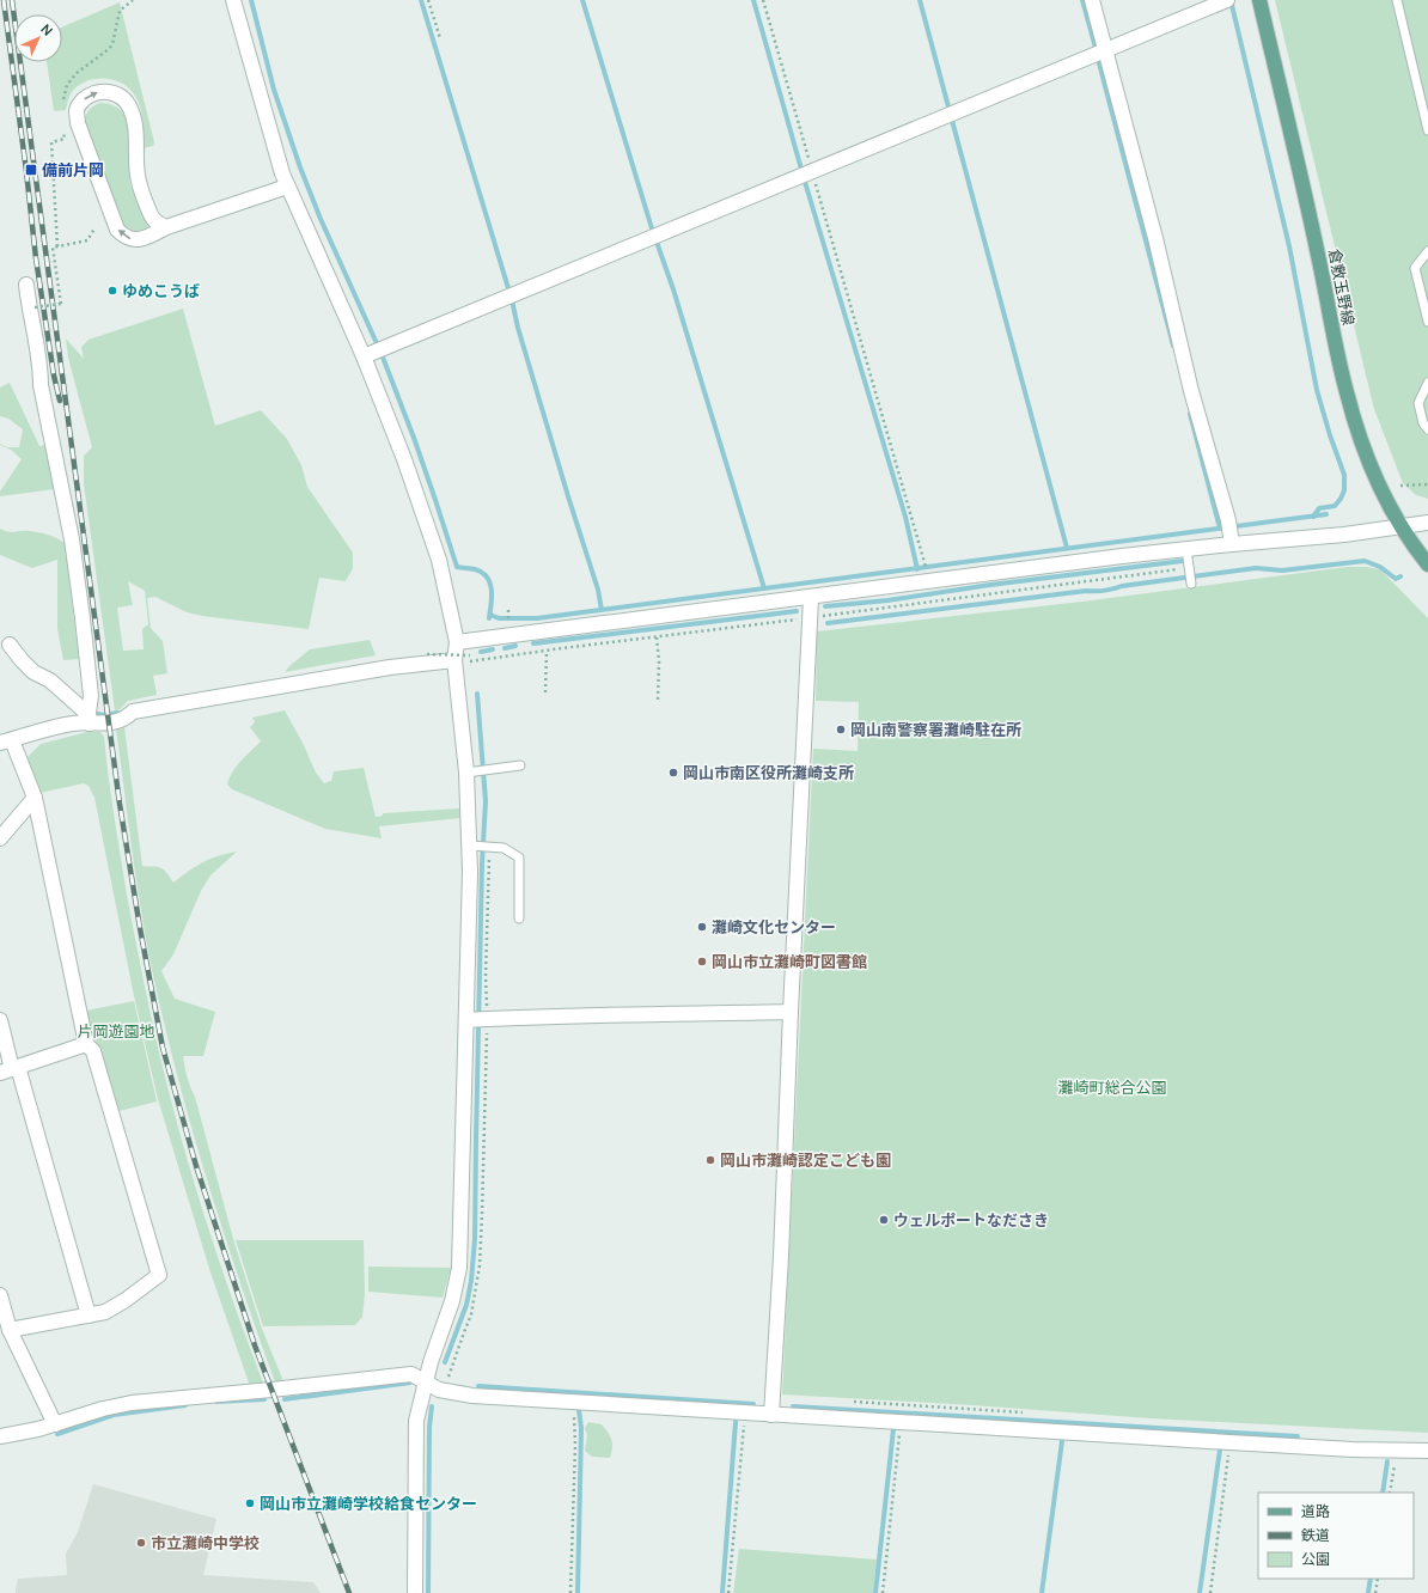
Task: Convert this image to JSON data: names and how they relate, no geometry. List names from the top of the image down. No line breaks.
{"streets":{"main road":["倉敷玉野線"]},"parks":["片岡遊園地","灘崎町総合公園"],"places":{"transit":["備前片岡"],"other":["ゆめこうば","岡山南警察署灘崎駐在所","岡山市南区役所灘崎支所","灘崎文化センター","岡山市立灘崎町図書館","岡山市灘崎認定こども園","ウェルポートなださき","岡山市立灘崎学校給食センター","市立灘崎中学校"]},"legend":["道路","鉄道","公園"],"north":"top right"}
